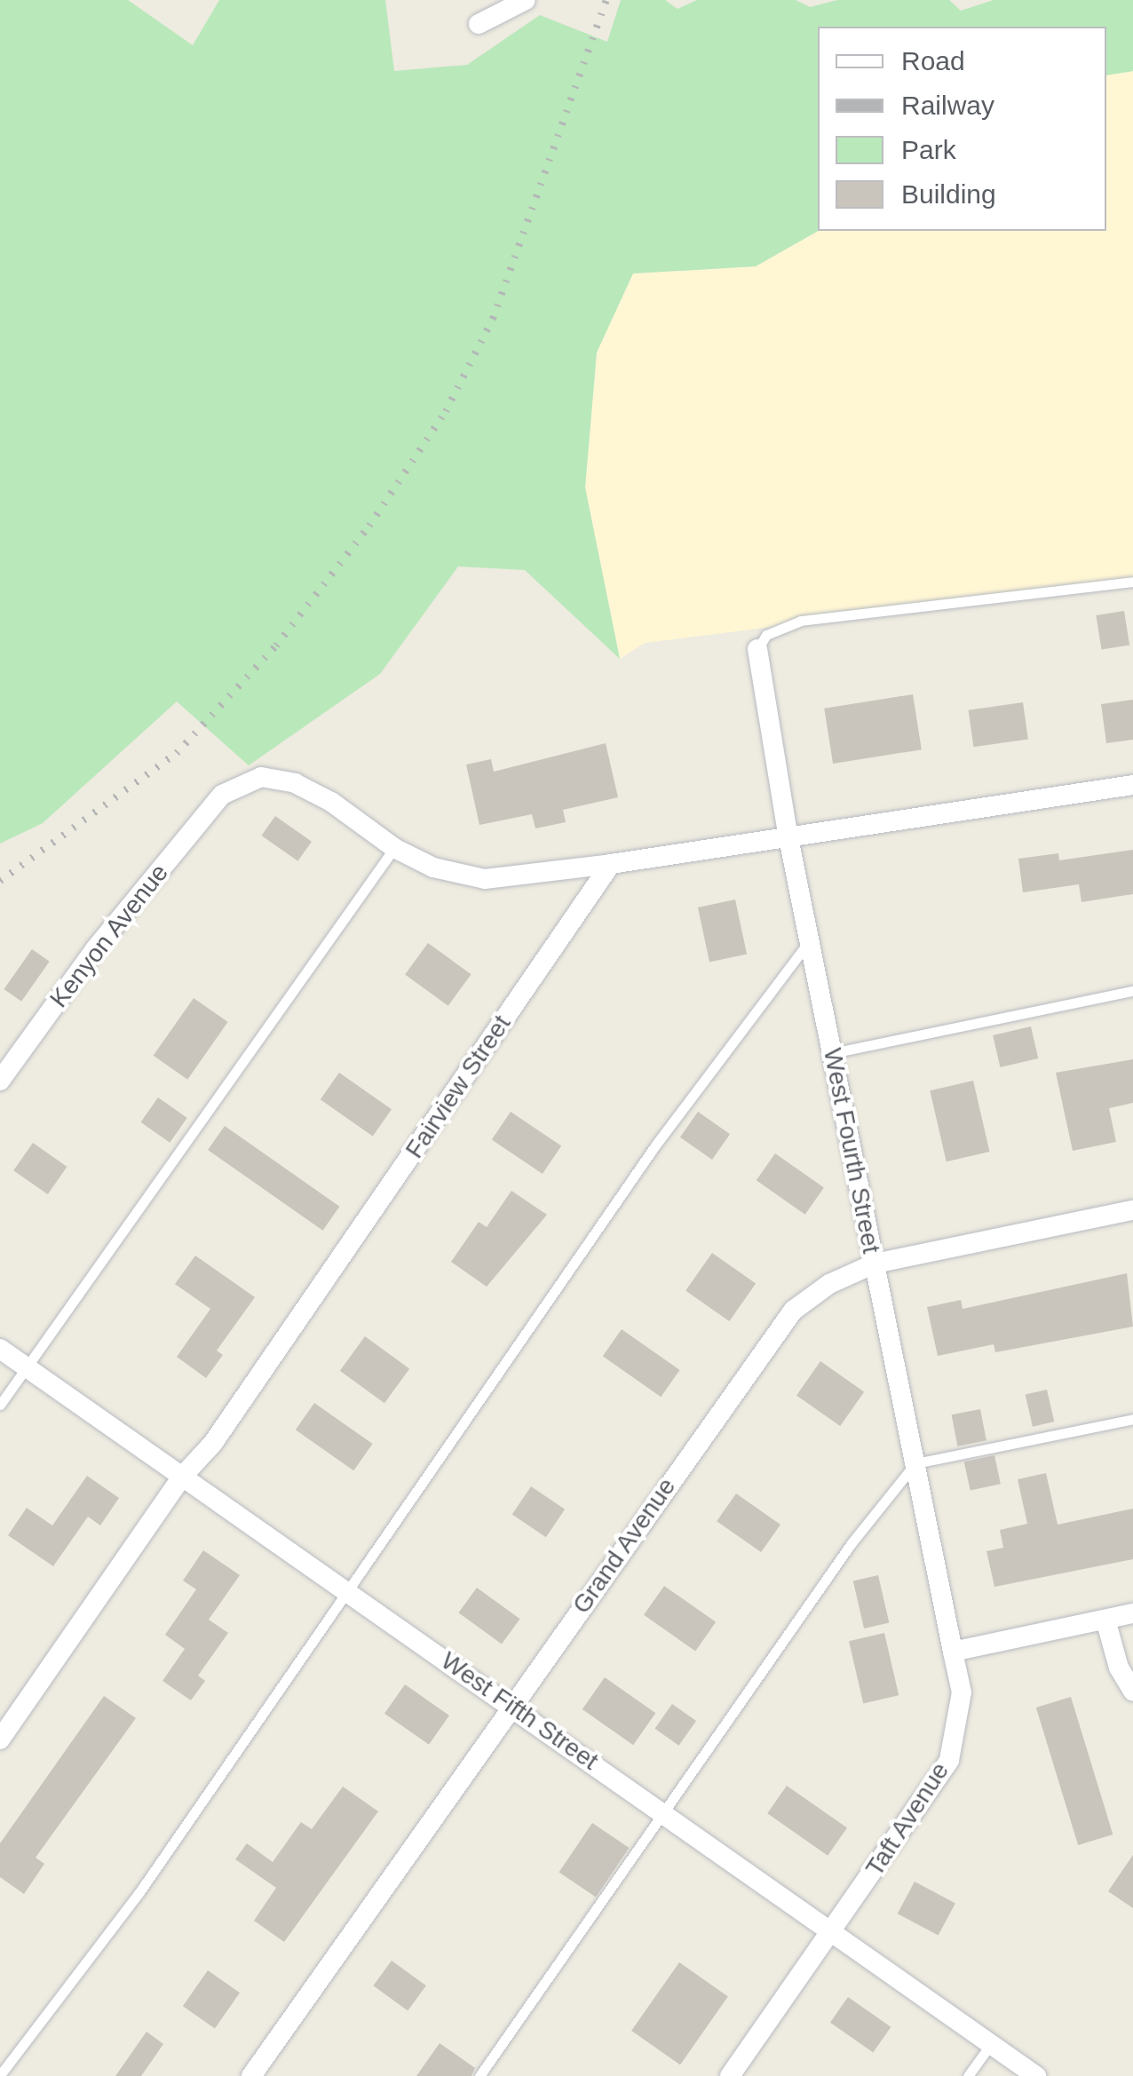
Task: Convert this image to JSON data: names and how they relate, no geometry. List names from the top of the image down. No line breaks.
{"streets":{"street":["Kenyon Avenue","Fairview Street","West Fourth Street","Grand Avenue","West Fifth Street","Taft Avenue"]},"crossings":[["Fairview Street","West Fifth Street"],["West Fourth Street","Grand Avenue"],["West Fourth Street","Taft Avenue"],["Grand Avenue","West Fifth Street"],["West Fifth Street","Taft Avenue"]],"legend":["Road","Railway","Park","Building"]}
